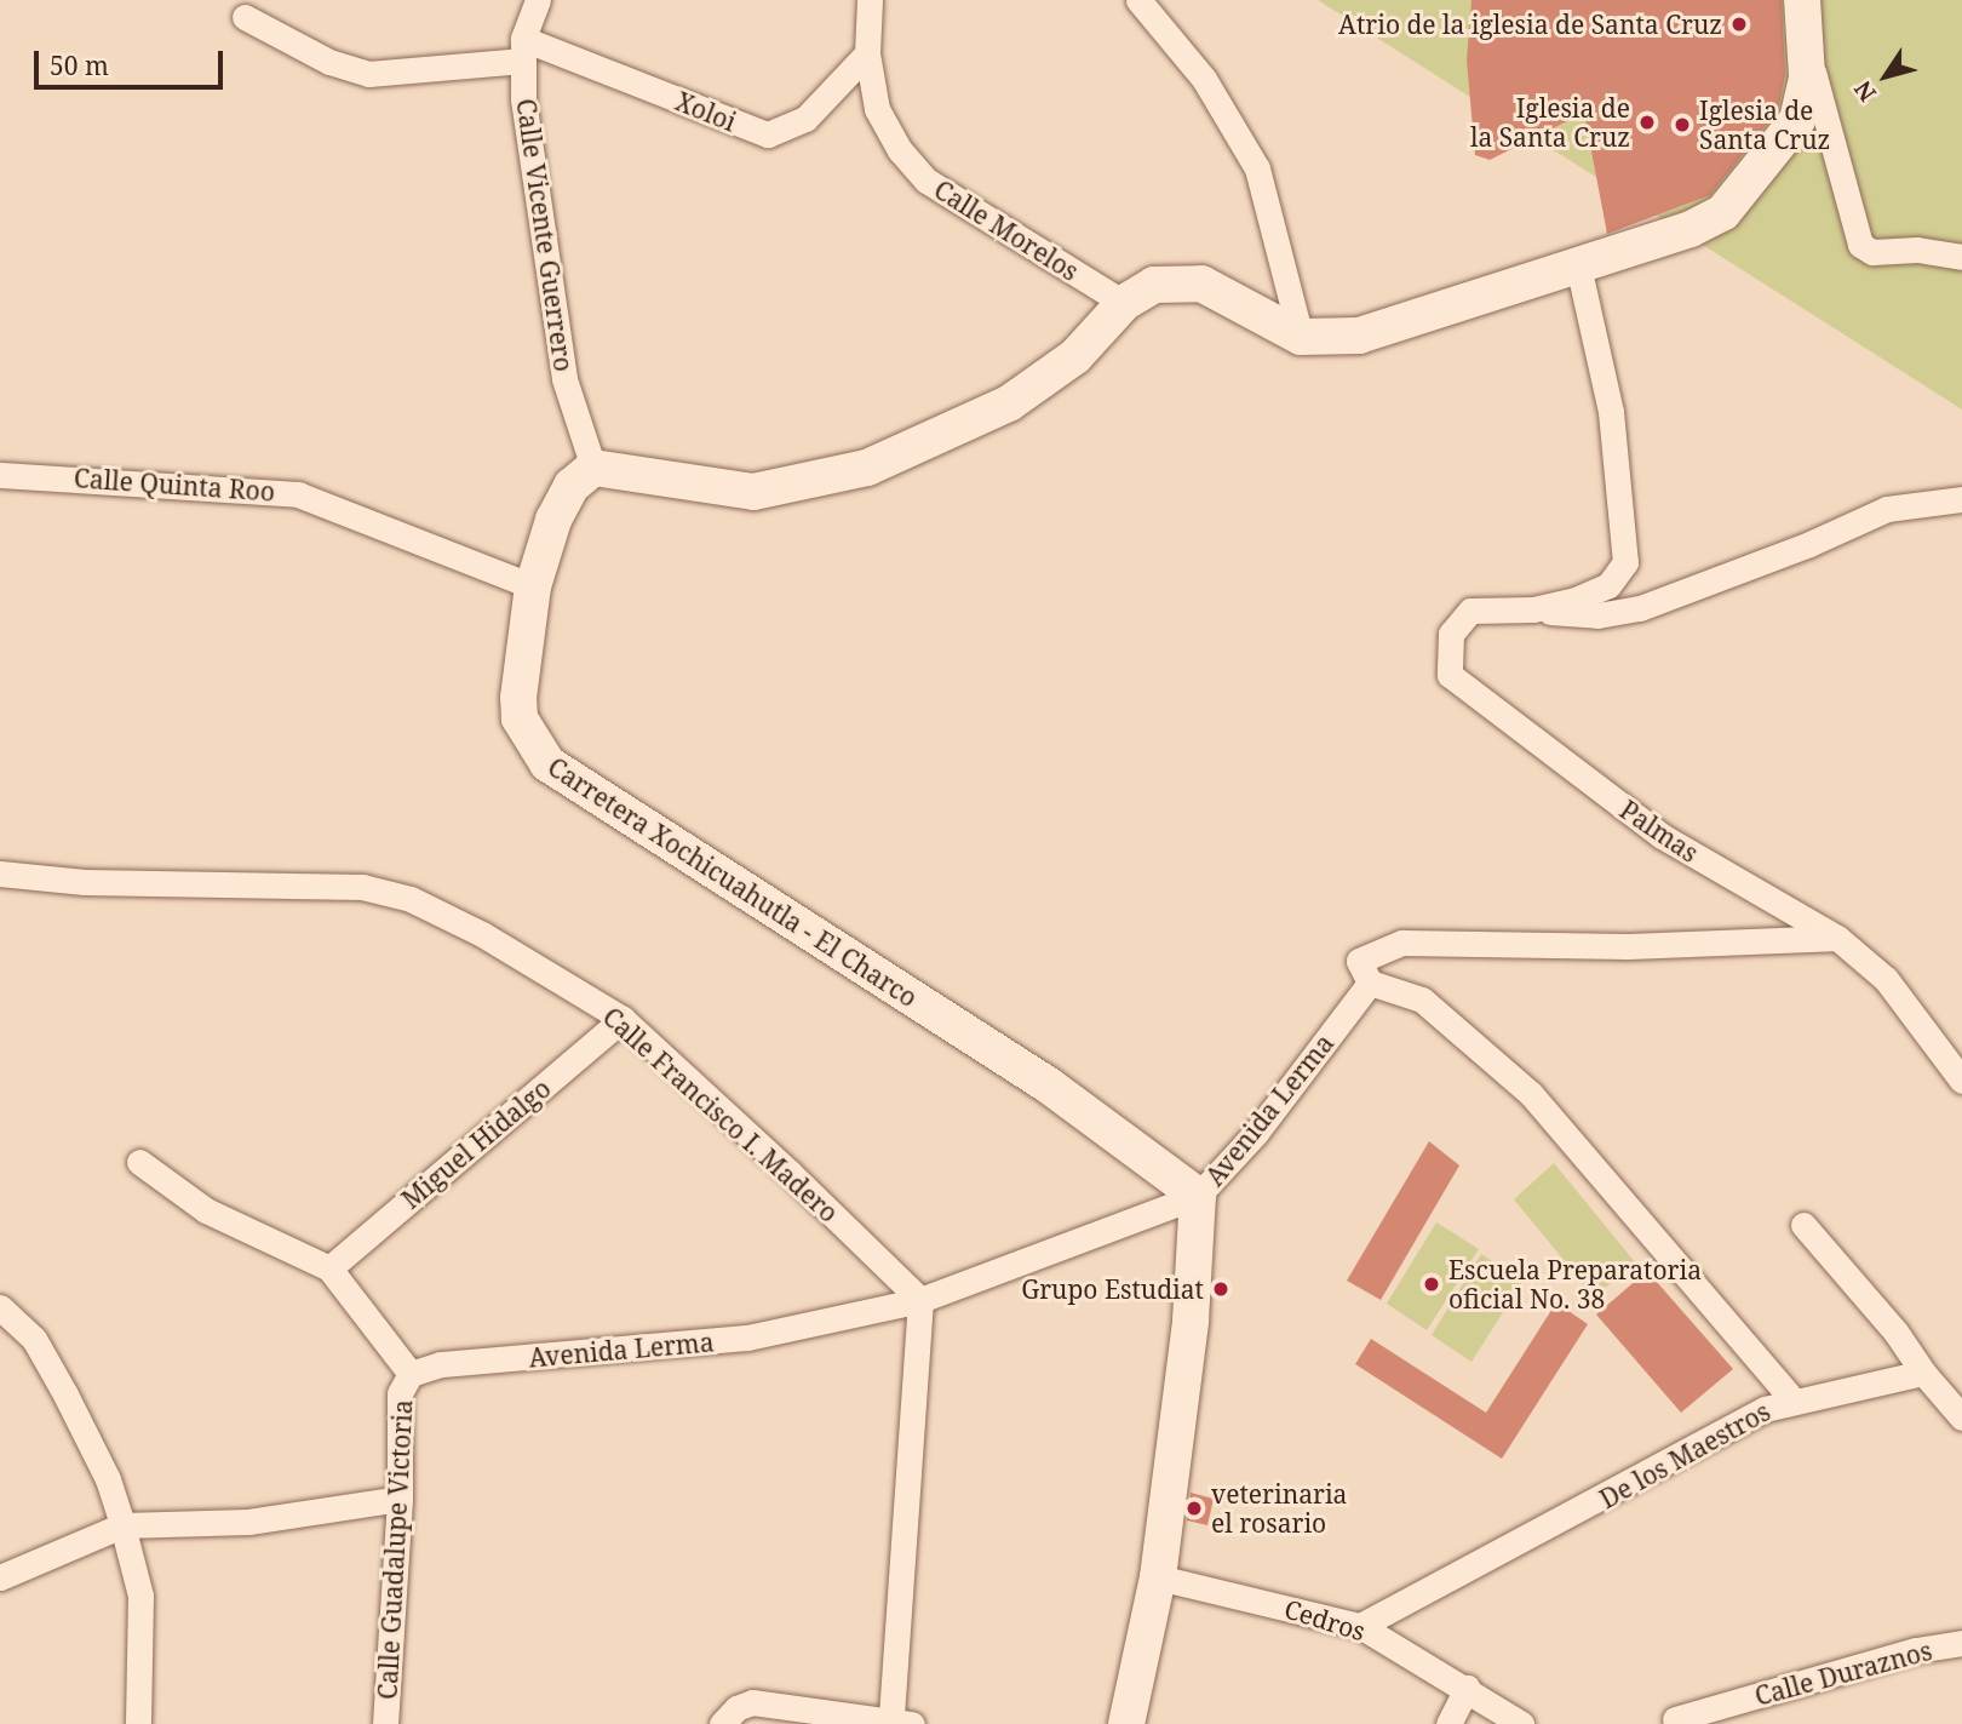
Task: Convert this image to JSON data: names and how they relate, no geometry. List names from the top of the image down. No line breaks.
{"streets":{"main road":["Carretera Xochicuahutla - El Charco"],"street":["Xoloi","Calle Morelos","Calle Vicente Guerrero","Calle Quinta Roo","Palmas","Avenida Lerma","Calle Francisco I. Madero","Miguel Hidalgo","De los Maestros","Calle Guadalupe Victoria","Cedros","Calle Duraznos"]},"crossings":[["Xoloi","Calle Morelos"],["Xoloi","Calle Vicente Guerrero"],["Calle Vicente Guerrero","Carretera Xochicuahutla - El Charco"],["Calle Quinta Roo","Carretera Xochicuahutla - El Charco"],["Palmas","Avenida Lerma"],["Carretera Xochicuahutla - El Charco","Avenida Lerma"],["Avenida Lerma","Calle Francisco I. Madero"],["Avenida Lerma","De los Maestros"],["Avenida Lerma","Calle Guadalupe Victoria"],["Calle Francisco I. Madero","Miguel Hidalgo"],["Miguel Hidalgo","Calle Guadalupe Victoria"],["De los Maestros","Cedros"]],"places":["Atrio de la iglesia de Santa Cruz","Iglesia de la Santa Cruz","Iglesia de Santa Cruz","Escuela Preparatoria oficial No. 38","Grupo Estudiat","veterinaria el rosario"],"scale_bar":"50 m","north":"bottom left"}
